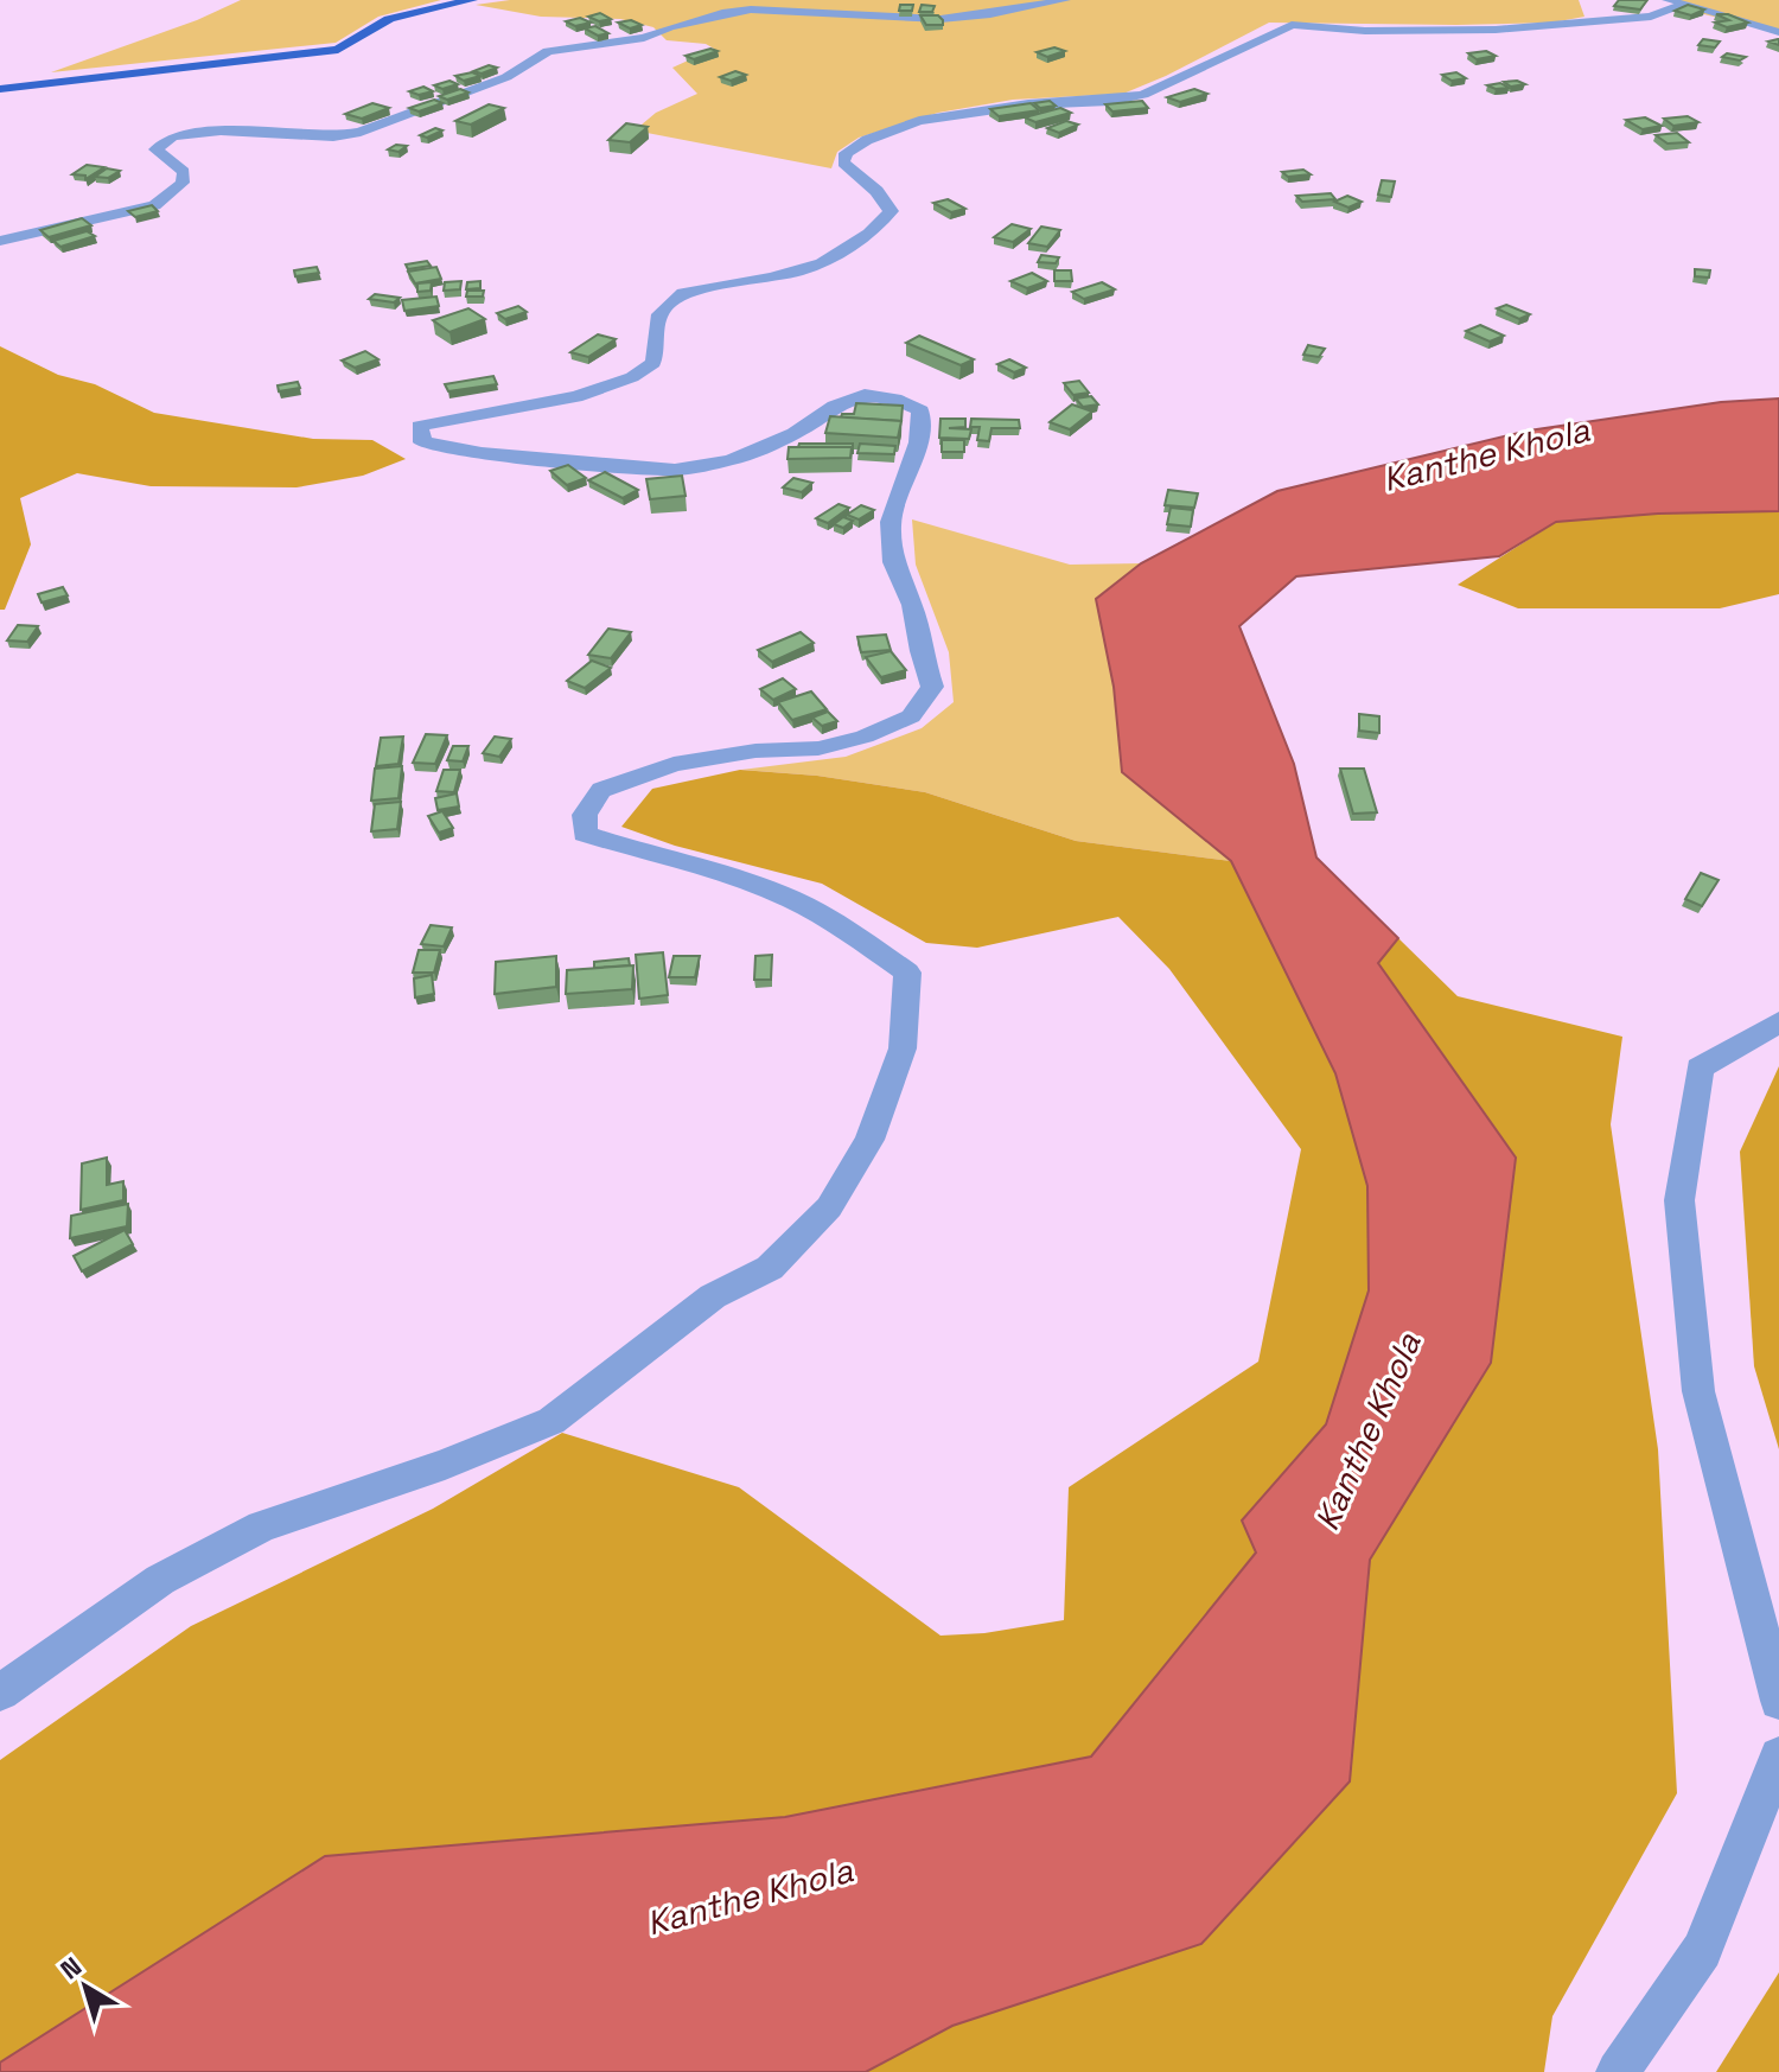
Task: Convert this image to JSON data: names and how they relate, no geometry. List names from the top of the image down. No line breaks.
{"water":["Kanthe Khola"],"north":"top left"}
